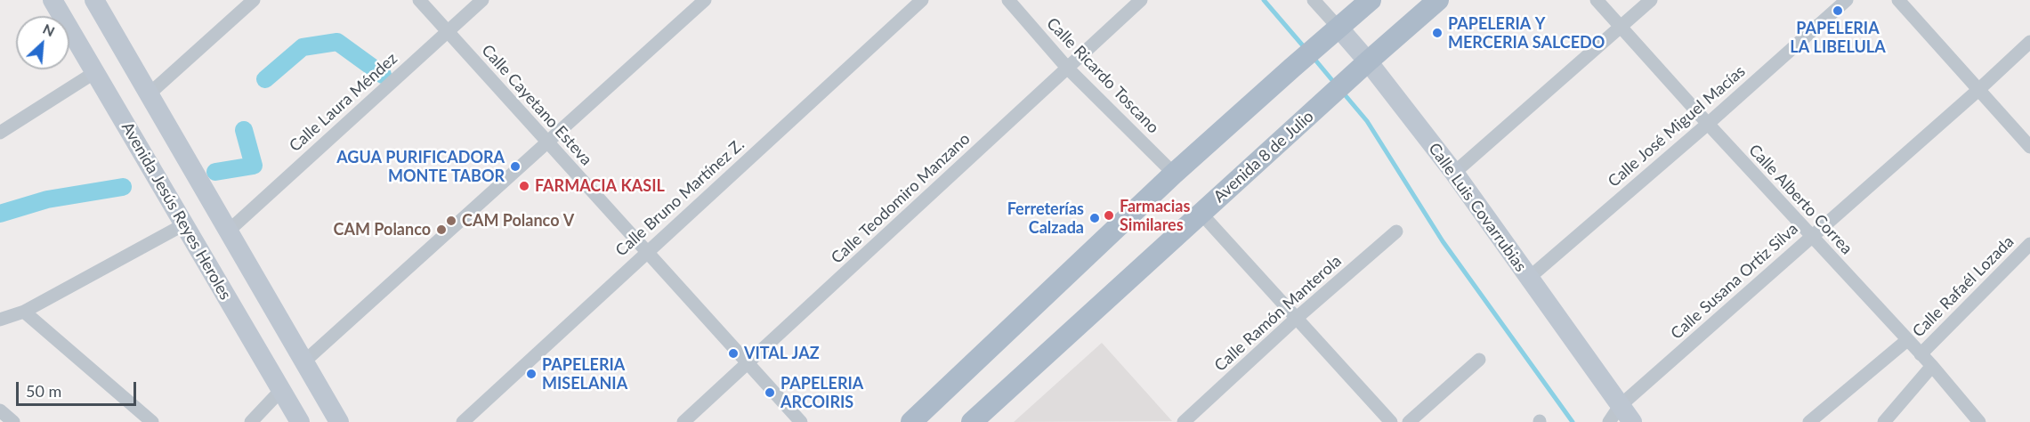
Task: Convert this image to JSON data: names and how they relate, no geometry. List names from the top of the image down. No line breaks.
{"streets":{"main road":["Avenida 8 de Julio"],"street":["Calle Ricardo Toscano","Calle Laura Méndez","Calle Cayetano Esteva","Calle José Miguel Macías","Calle Bruno Martínez Z.","Calle Teodomiro Manzano","Calle Alberto Correa","Calle Luis Covarrubias","Avenida Jesús Reyes Heroles","Calle Susana Ortiz Silva","Calle Rafaél Lozada","Calle Ramón Manterola"]},"crossings":[["Calle Ricardo Toscano","Calle Teodomiro Manzano"],["Calle Laura Méndez","Calle Cayetano Esteva"],["Calle Cayetano Esteva","Calle Bruno Martínez Z."],["Calle Cayetano Esteva","Calle Teodomiro Manzano"],["Calle José Miguel Macías","Calle Alberto Correa"],["Calle José Miguel Macías","Calle Luis Covarrubias"],["Avenida 8 de Julio","Calle Luis Covarrubias"],["Calle Alberto Correa","Calle Susana Ortiz Silva"],["Calle Alberto Correa","Calle Rafaél Lozada"],["Calle Luis Covarrubias","Calle Susana Ortiz Silva"]],"places":["PAPELERIA LA LIBELULA","PAPELERIA Y MERCERIA SALCEDO","AGUA PURIFICADORA MONTE TABOR","FARMACIA KASIL","Farmacias Similares","Ferreterías Calzada","CAM Polanco V","CAM Polanco","VITAL JAZ","PAPELERIA MISELANIA","PAPELERIA ARCOIRIS"],"scale_bar":"50 m","north":"top right"}
